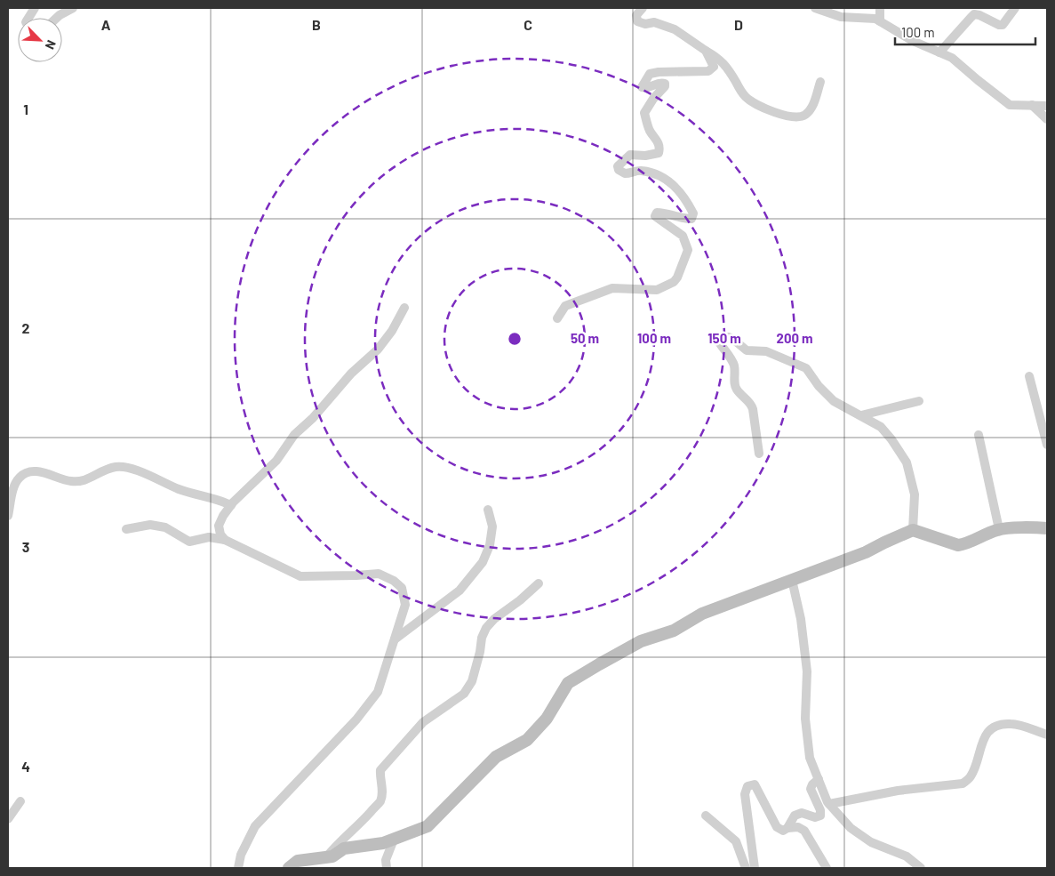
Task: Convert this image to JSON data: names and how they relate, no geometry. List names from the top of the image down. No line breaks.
{"scale_bar":"100 m","north":"bottom right","grid":{"columns":["A","B","C","D"],"rows":["1","2","3","4"]},"rings":["50 m","100 m","150 m","200 m"]}
